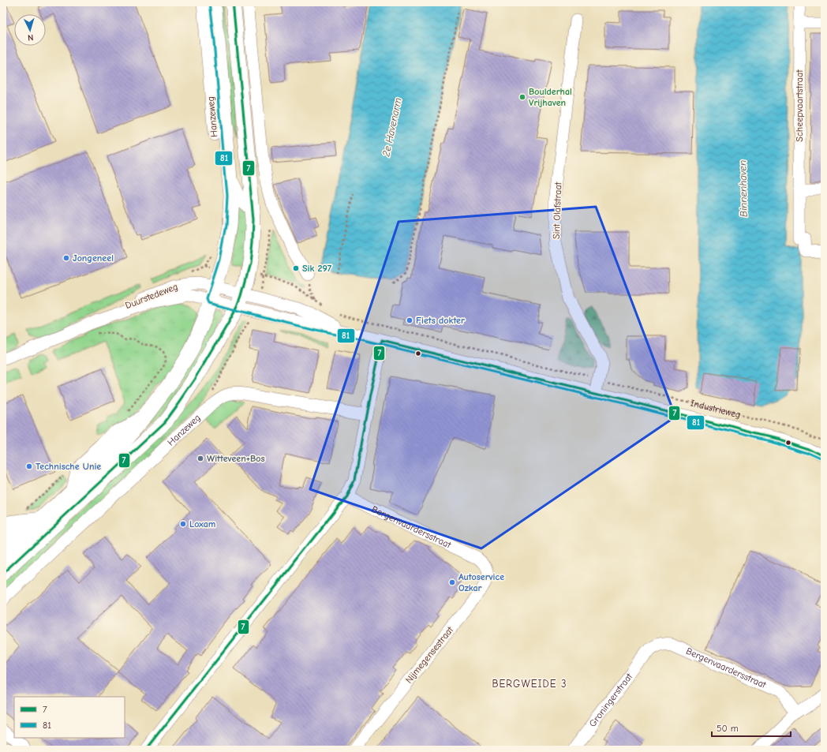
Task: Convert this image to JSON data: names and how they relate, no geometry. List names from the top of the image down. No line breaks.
{"streets":{"main road":["Hanzeweg"],"street":["Scheepvaartstraat","Sint Olafstraat","Duurstedeweg","Industrieweg","Bergenvaardersstraat","Nijmegensestraat","Groningerstraat"]},"crossings":[["Hanzeweg","Duurstedeweg"],["Hanzeweg","Industrieweg"],["Sint Olafstraat","Industrieweg"],["Duurstedeweg","Industrieweg"],["Bergenvaardersstraat","Nijmegensestraat"],["Bergenvaardersstraat","Groningerstraat"]],"districts":["BERGWEIDE 3"],"water":["2e Havenarm","Binnenhaven"],"places":["Boulderhal Vrijhaven","Jongeneel","Sik 297","Fiets dokter","Witteveen+Bos","Technische Unie","Loxam","Autoservice Ozkar"],"lines":["transit line 7","transit line 81"],"legend":["7","81"],"scale_bar":"50 m","north":"bottom"}
